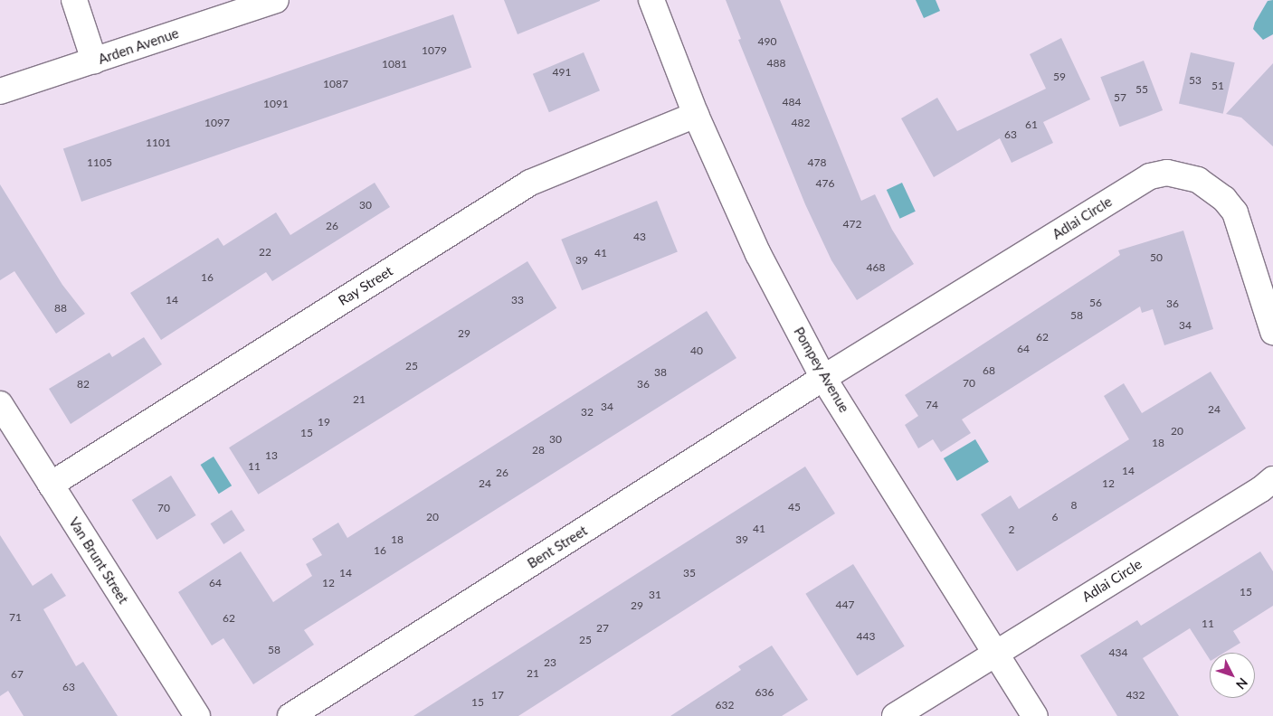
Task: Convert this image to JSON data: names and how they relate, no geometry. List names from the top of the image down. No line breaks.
{"streets":{"street":["Arden Avenue","Adlai Circle","Ray Street","Pompey Avenue","Bent Street","Van Brunt Street"]},"crossings":[["Adlai Circle","Pompey Avenue"],["Adlai Circle","Bent Street"],["Ray Street","Pompey Avenue"],["Ray Street","Van Brunt Street"],["Pompey Avenue","Bent Street"]],"house_numbers":["490","1079","488","1081","491","59","53","1087","51","55","57","484","1091","1097","482","61","63","1101","1105","478","476","30","472","26","43","22","41","50","39","468","16","14","33","56","36","88","58","34","29","62","64","40","25","68","38","70","82","36","21","74","34","24","32","19","20","15","30","18","28","13","11","14","26","24","12","8","45","70","20","6","41","2","18","39","16","14","35","64","12","15","31","447","29","71","62","11","27","443","25","58","434","23","21","67","63","636","17","432","15","632"],"north":"bottom right"}
